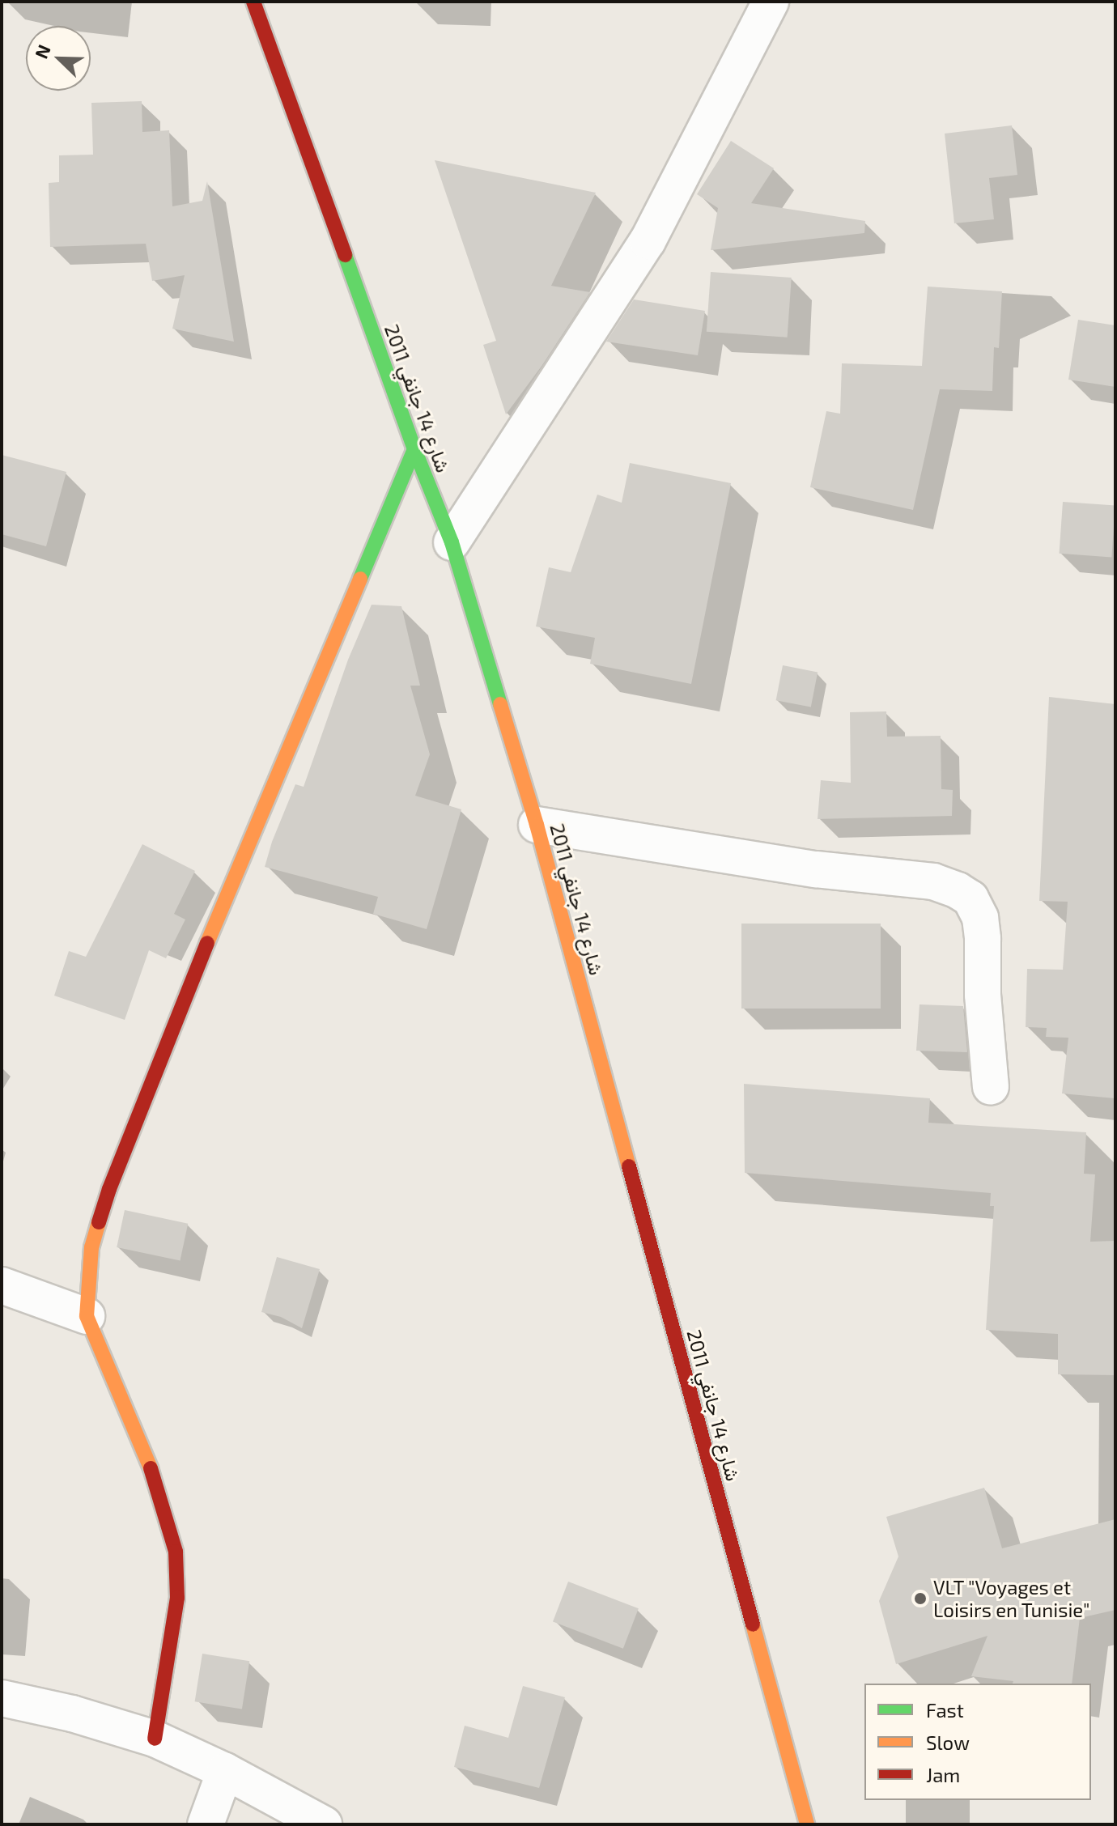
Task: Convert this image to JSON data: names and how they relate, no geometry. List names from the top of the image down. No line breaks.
{"streets":{"main road":["شارع 14 جانفي 2011"]},"places":["VLT \"Voyages et Loisirs en Tunisie\""],"legend":["Fast","Slow","Jam"],"north":"top left"}
